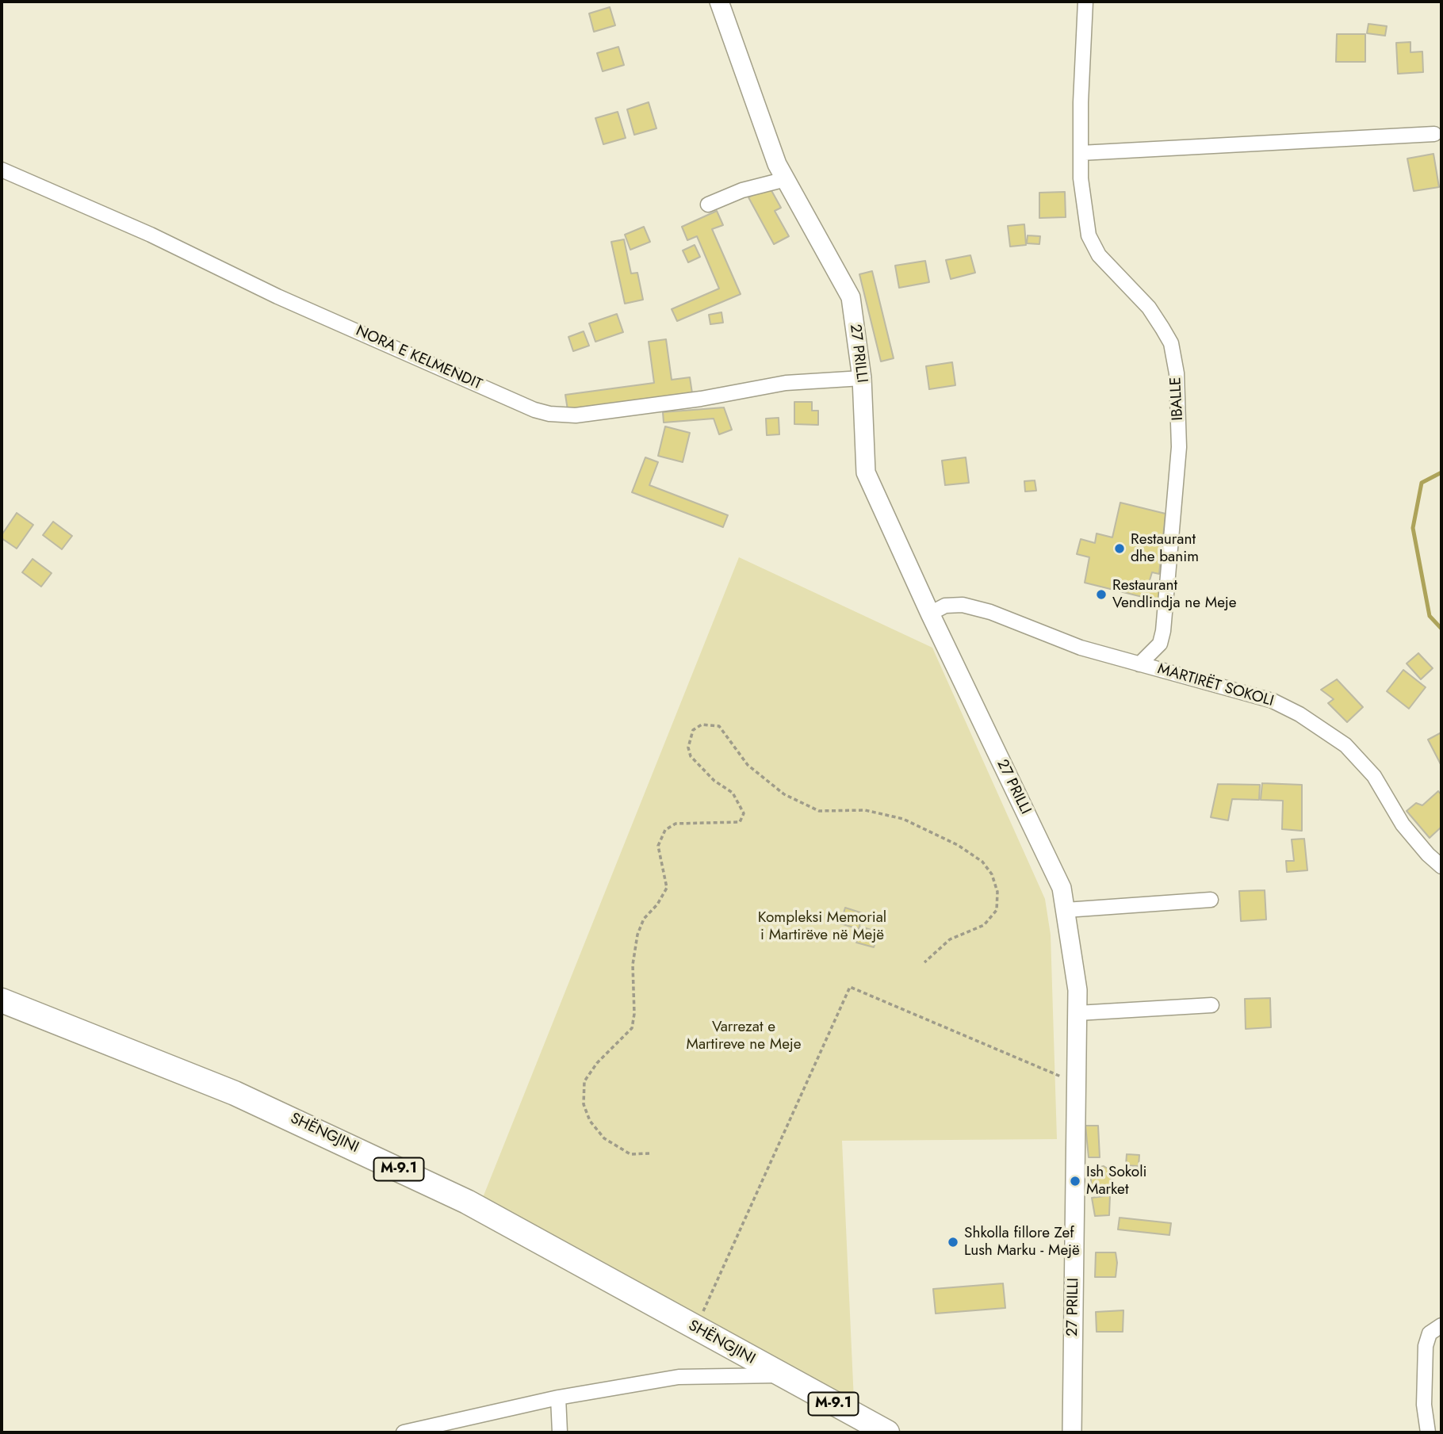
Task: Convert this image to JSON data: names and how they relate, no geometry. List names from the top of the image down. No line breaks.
{"streets":{"main road":["SHËNGJINI","M-9.1"],"street":["27 PRILLI","NORA E KELMENDIT","IBALLE","MARTIRËT SOKOLI"]},"crossings":[["27 PRILLI","NORA E KELMENDIT"],["27 PRILLI","MARTIRËT SOKOLI"],["IBALLE","MARTIRËT SOKOLI"],["SHËNGJINI","M-9.1"]],"parks":["Kompleksi Memorial i Martirëve në Mejë","Varrezat e Martireve ne Meje"],"places":["Restaurant dhe banim","Restaurant Vendlindja ne Meje","Ish Sokoli Market","Shkolla fillore Zef Lush Marku - Mejë"]}
